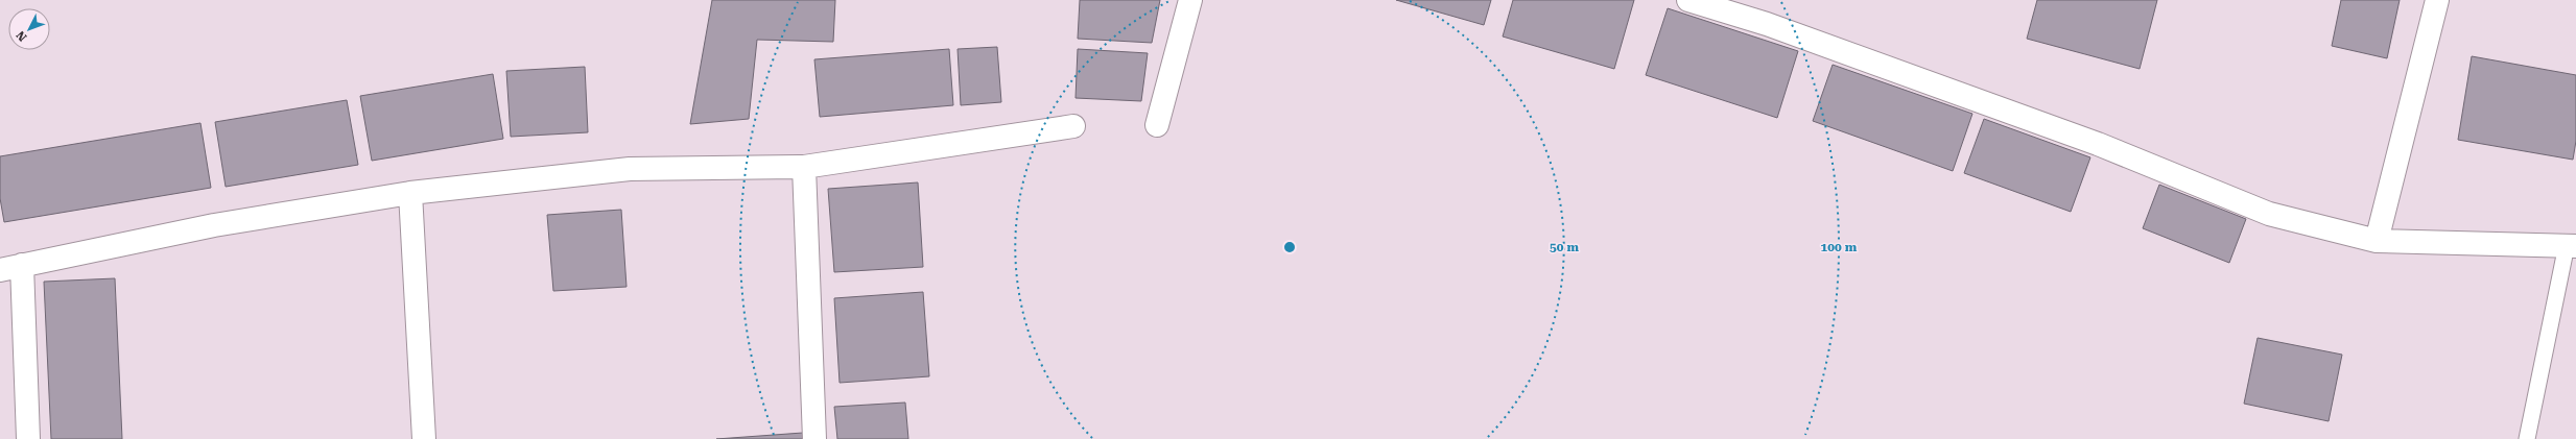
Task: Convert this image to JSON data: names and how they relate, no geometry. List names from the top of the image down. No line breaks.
{"north":"bottom left","rings":["50 m","100 m"]}
